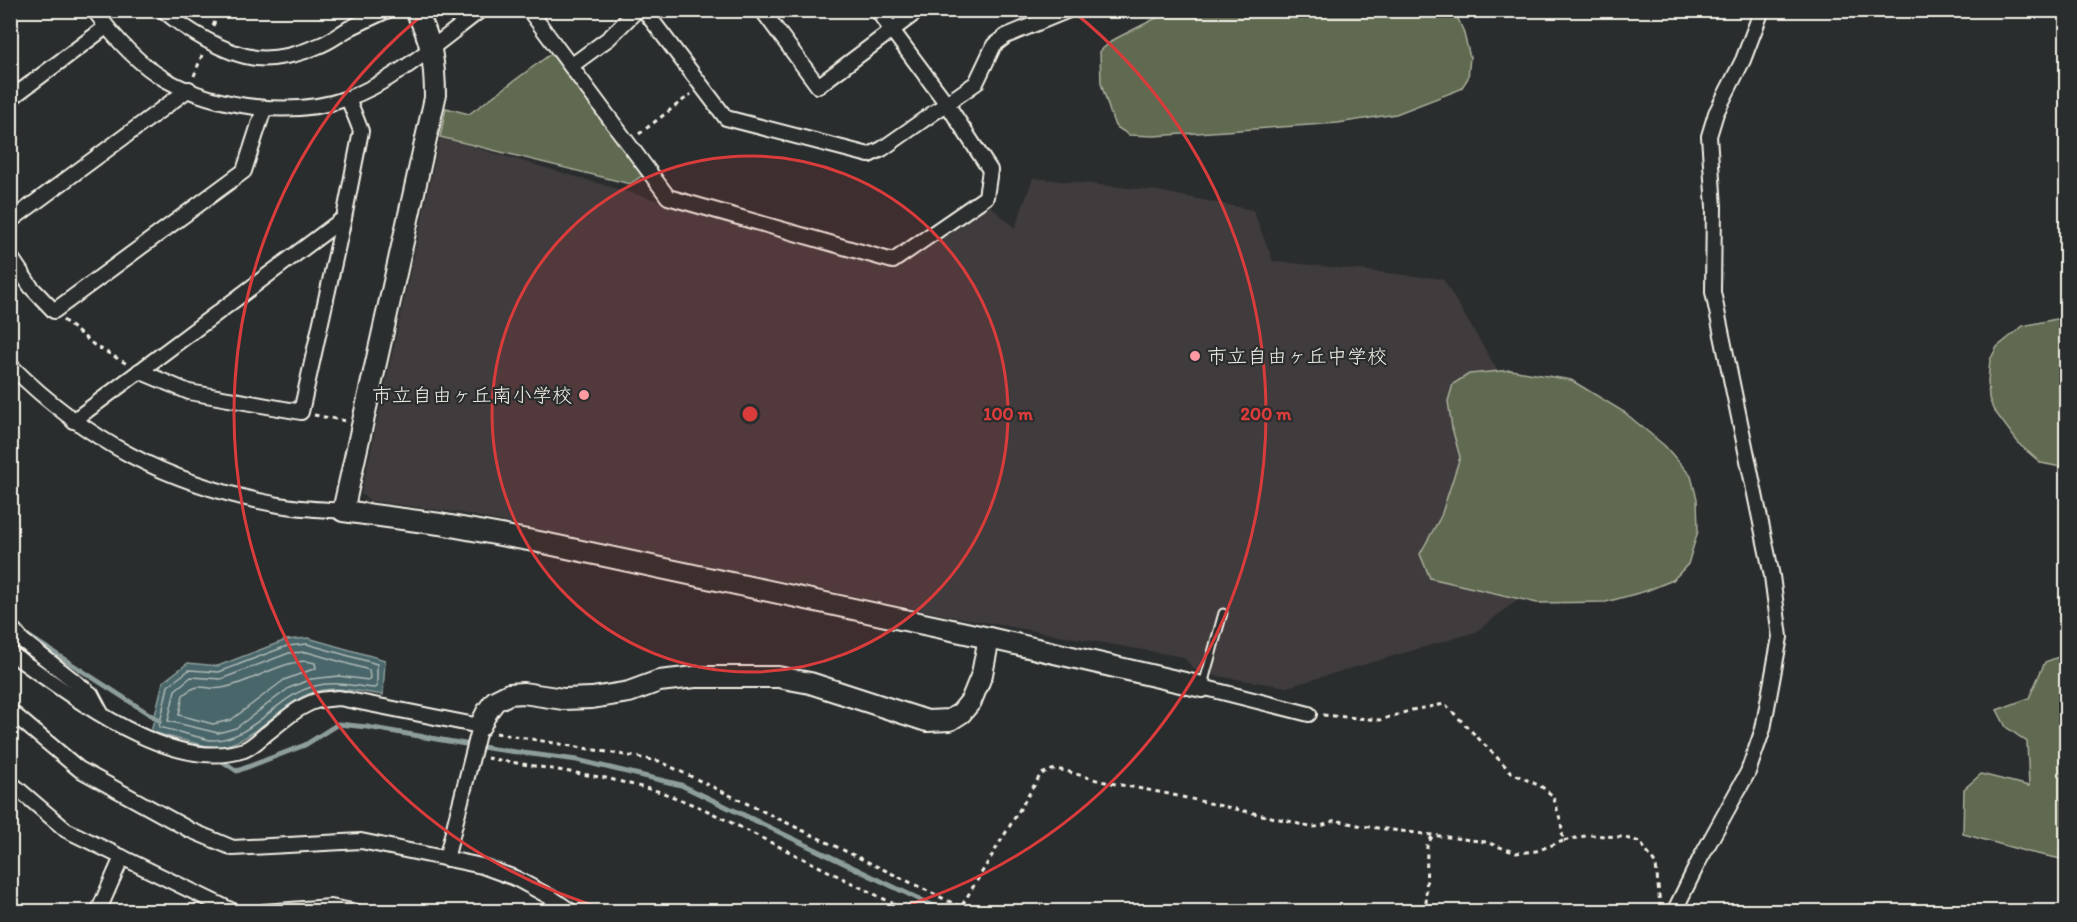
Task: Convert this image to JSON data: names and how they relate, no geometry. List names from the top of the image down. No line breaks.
{"places":["市立自由ヶ丘中学校","市立自由ヶ丘南小学校"],"rings":["100 m","200 m"]}
